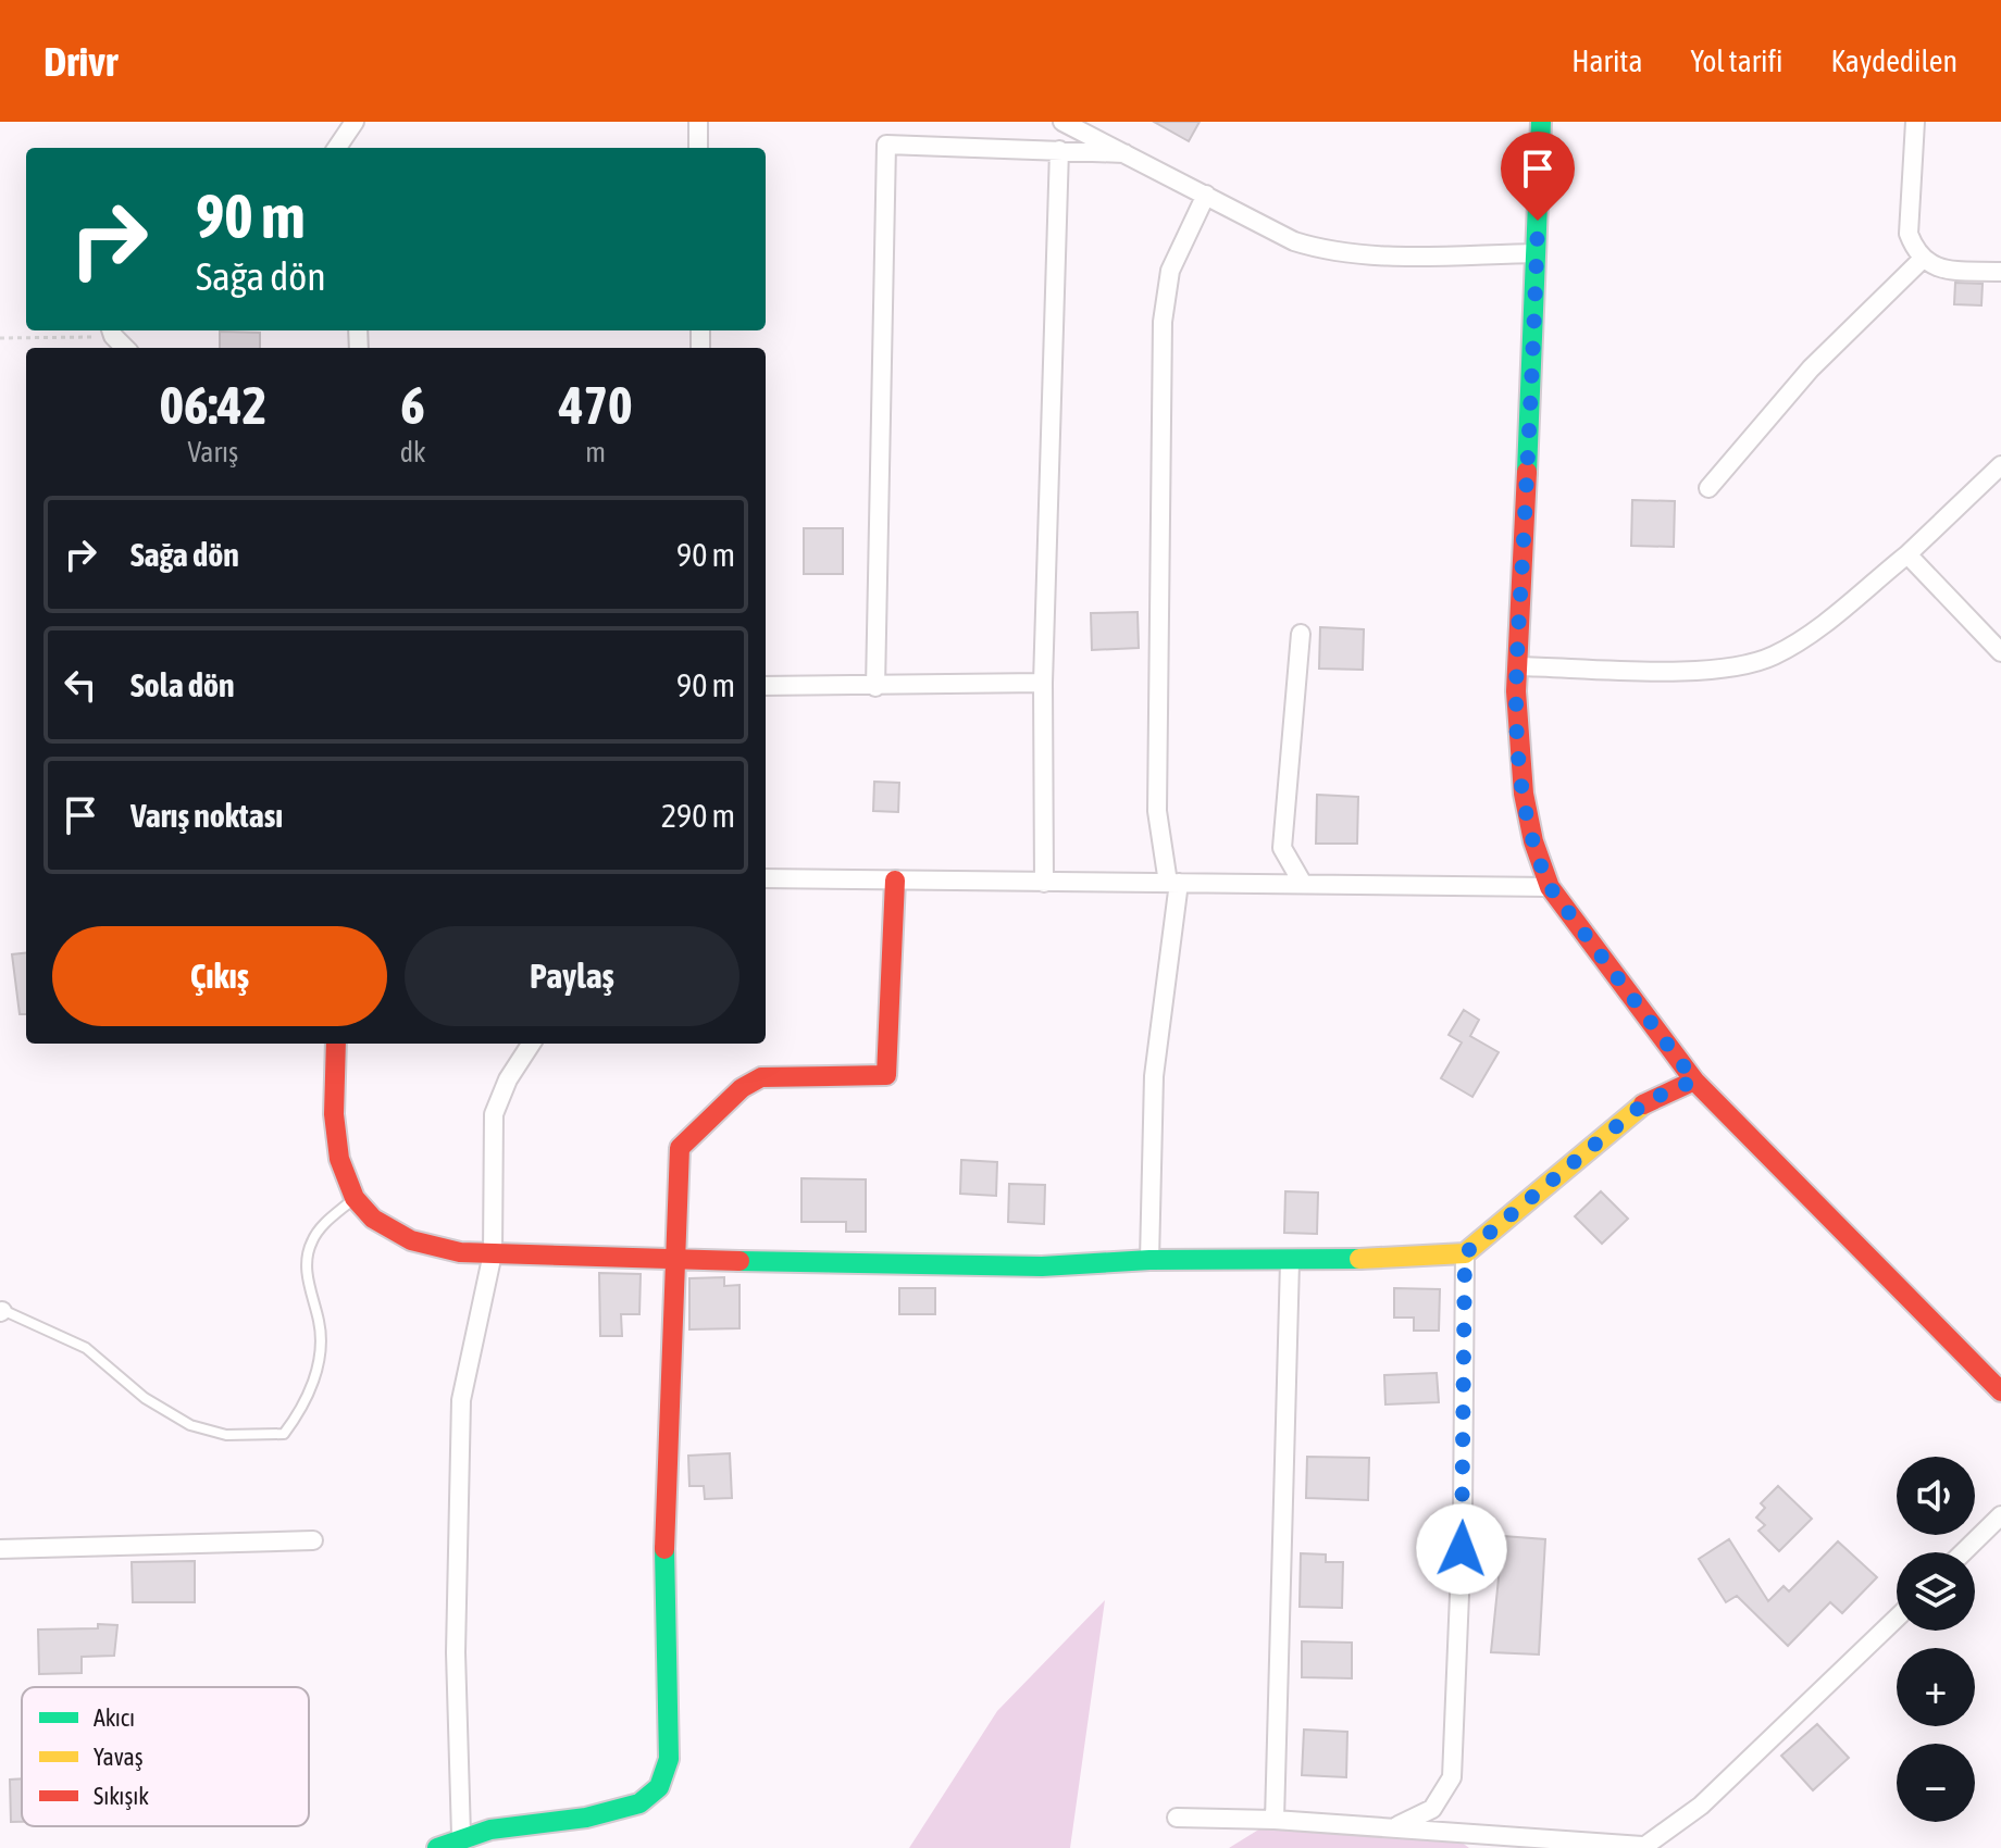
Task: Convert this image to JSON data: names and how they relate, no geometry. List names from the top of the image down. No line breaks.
{"legend":["Akıcı","Yavaş","Sıkışık"],"page":{"header":"Drivr","nav":["Harita","Yol tarifi","Kaydedilen"],"turn":["90 m","Sağa dön"],"eta":["06:42","Varış","6","dk","470","m"],"list":[{"name":"Sağa dön","value":"90 m"},{"name":"Sola dön","value":"90 m"},{"name":"Varış noktası","value":"290 m"}],"buttons":["Çıkış","Paylaş"],"map_buttons":["+","−"]}}
